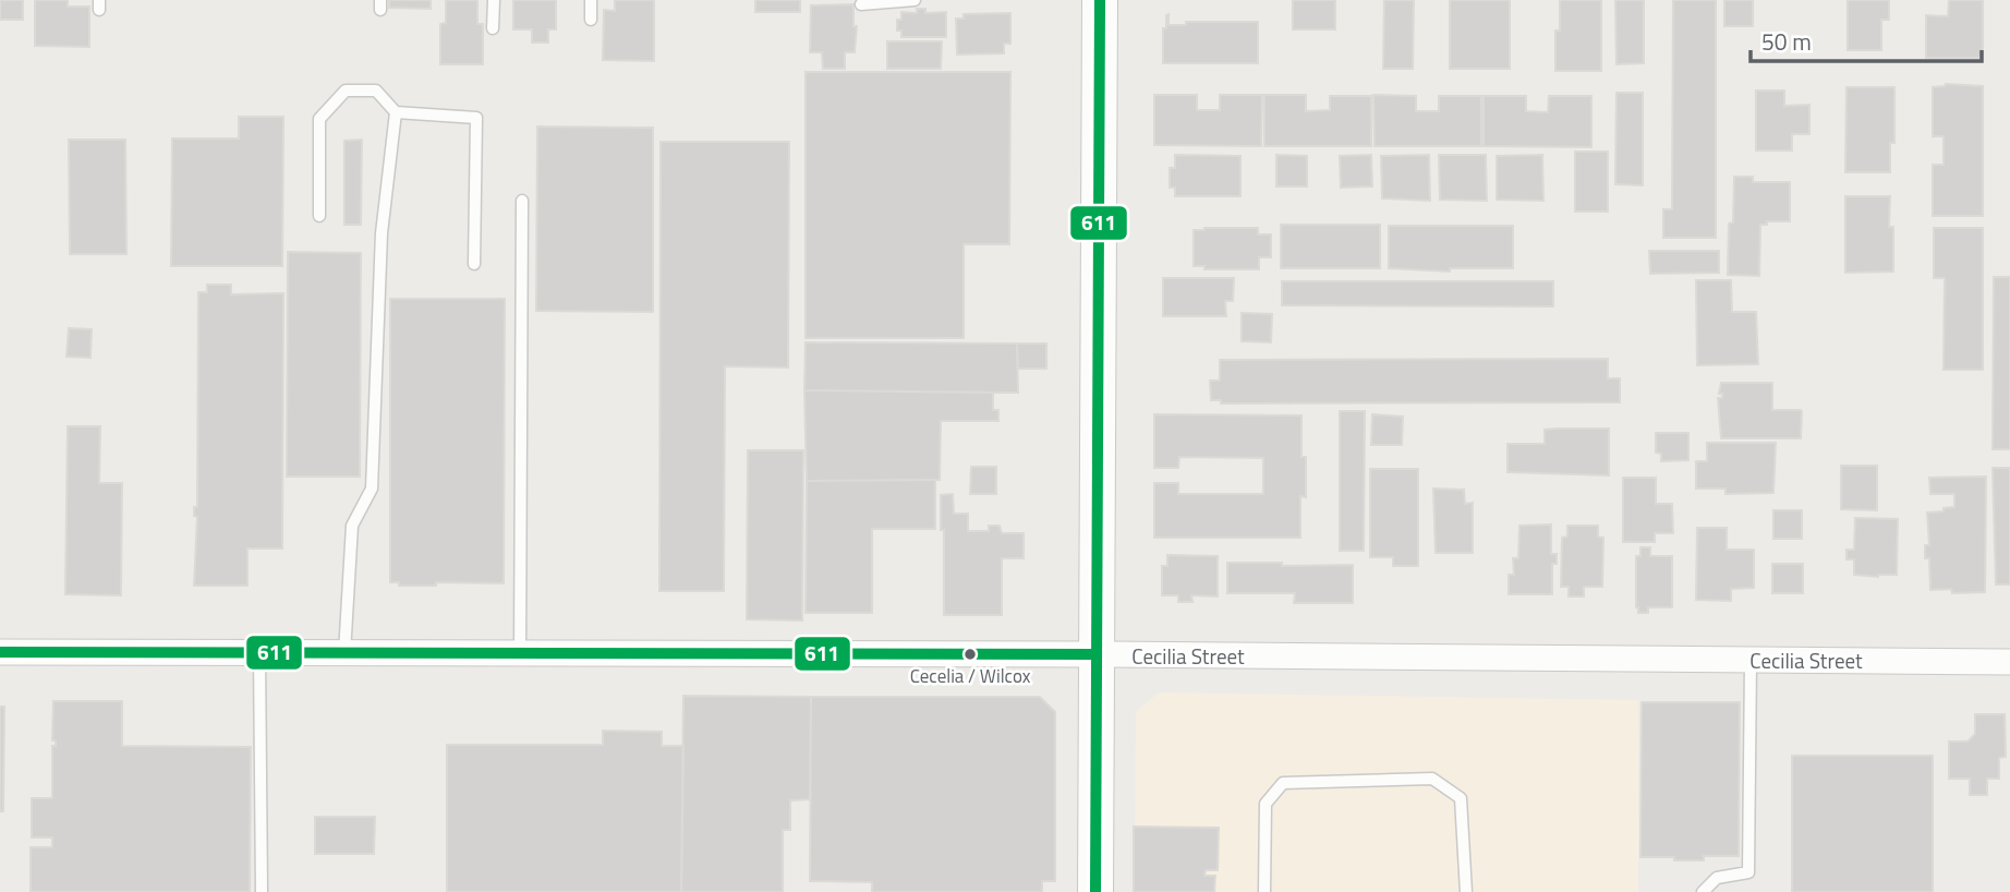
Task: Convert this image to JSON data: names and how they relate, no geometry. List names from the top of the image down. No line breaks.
{"streets":{"street":["Cecilia Street"]},"places":["Cecelia / Wilcox"],"lines":["transit line 611"],"scale_bar":"50 m"}
